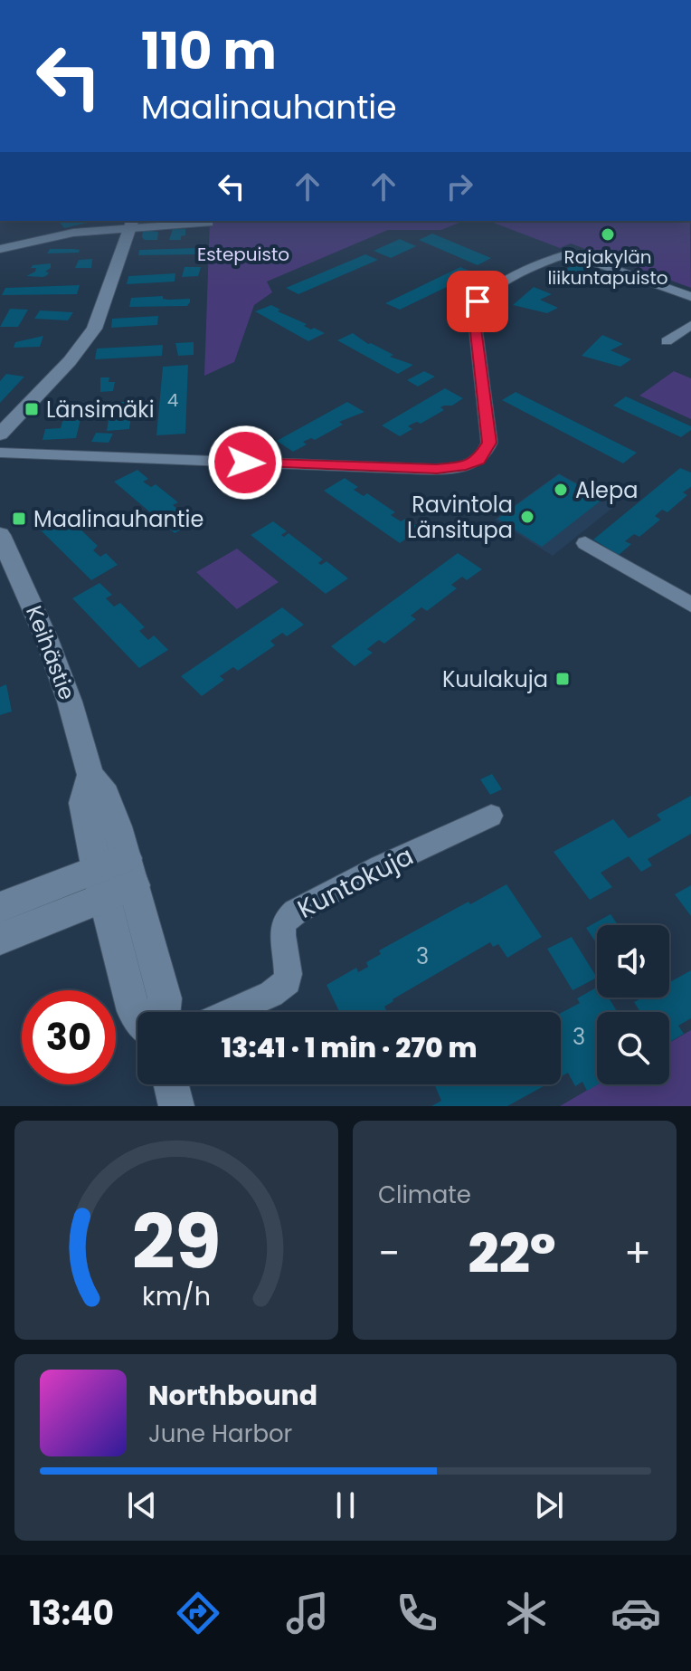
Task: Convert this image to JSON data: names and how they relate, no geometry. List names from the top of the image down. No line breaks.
{"streets":{"street":["Keihästie","Kuntokuja"]},"parks":["Estepuisto"],"places":{"other":["Rajakylän liikuntapuisto","Alepa","Ravintola Länsitupa"],"transit":["Länsimäki","Maalinauhantie","Kuulakuja"]},"house_numbers":["4","3","3"],"page":{"turn":["110 m","Maalinauhantie"],"limit":"30","trip":"13:41 · 1 min · 270 m","tile":"Climate","heat":["−","22°","+"],"song":["Northbound","June Harbor"],"tabs":"13:40","gauge":["29","km/h"]}}
